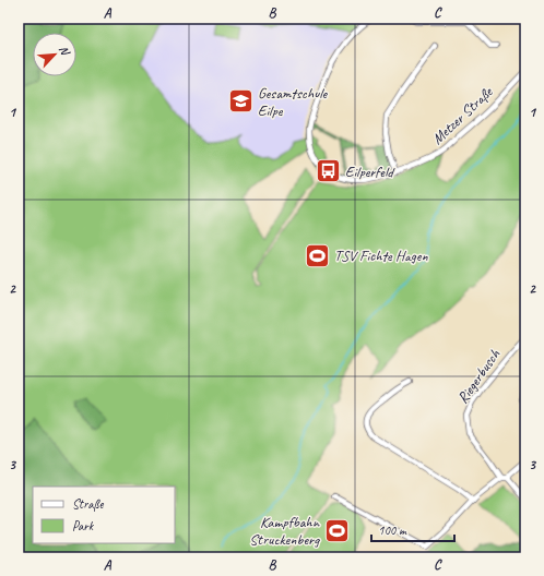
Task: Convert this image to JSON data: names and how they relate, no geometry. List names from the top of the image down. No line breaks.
{"streets":{"street":["Metzer Straße","Riegerbusch"]},"places":{"school or university":["Gesamtschule Eilpe"],"bus stop":["Eilperfeld"],"sports":["TSV Fichte Hagen","Kampfbahn Struckenberg"]},"legend":["Straße","Park"],"scale_bar":"100 m","north":"top right","grid":{"columns":["A","B","C"],"rows":["1","2","3"]}}
